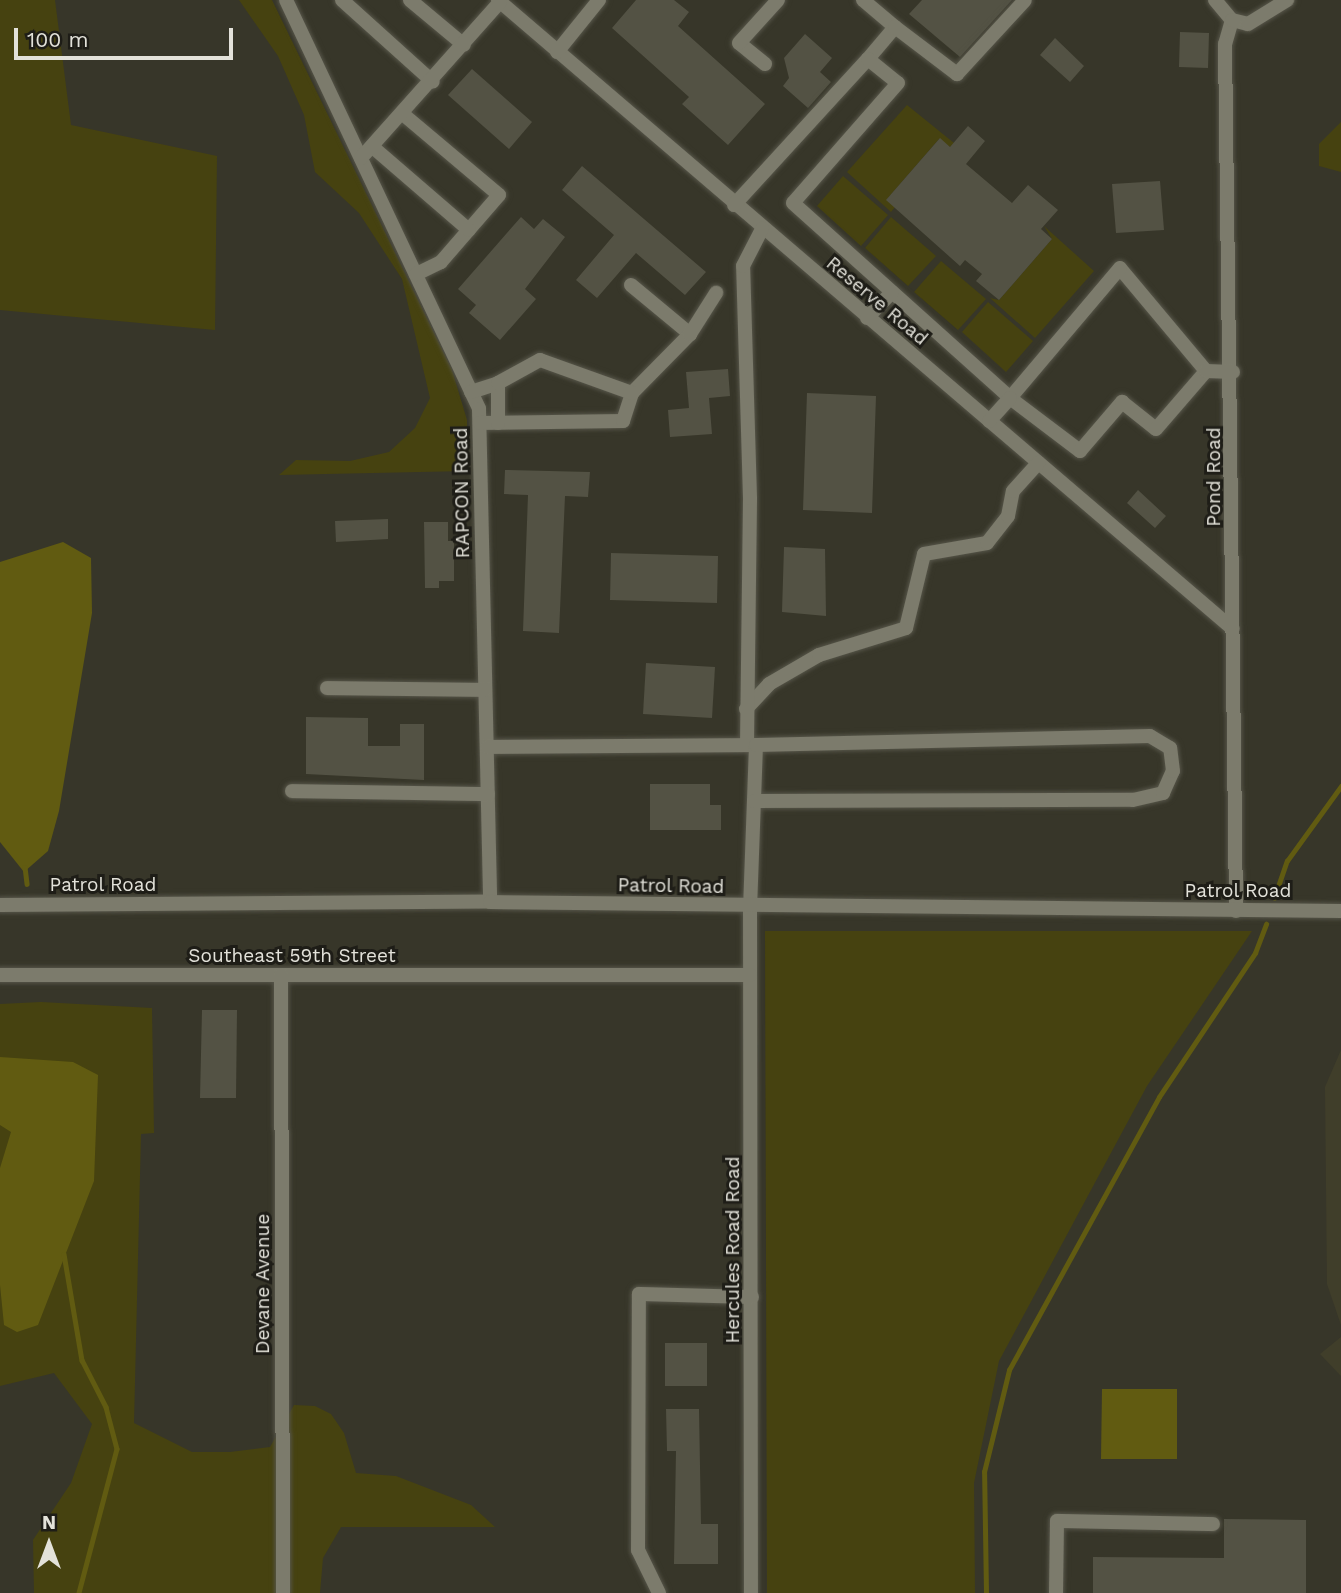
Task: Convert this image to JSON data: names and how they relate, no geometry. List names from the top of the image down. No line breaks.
{"streets":{"street":["Reserve Road","Pond Road","RAPCON Road","Patrol Road","Southeast 59th Street","Hercules Road Road","Devane Avenue"]},"crossings":[["Reserve Road","Pond Road"],["Reserve Road","Hercules Road Road"],["Pond Road","Patrol Road"],["RAPCON Road","Patrol Road"],["Patrol Road","Hercules Road Road"],["Southeast 59th Street","Hercules Road Road"],["Southeast 59th Street","Devane Avenue"]],"scale_bar":"100 m","north":"top"}
